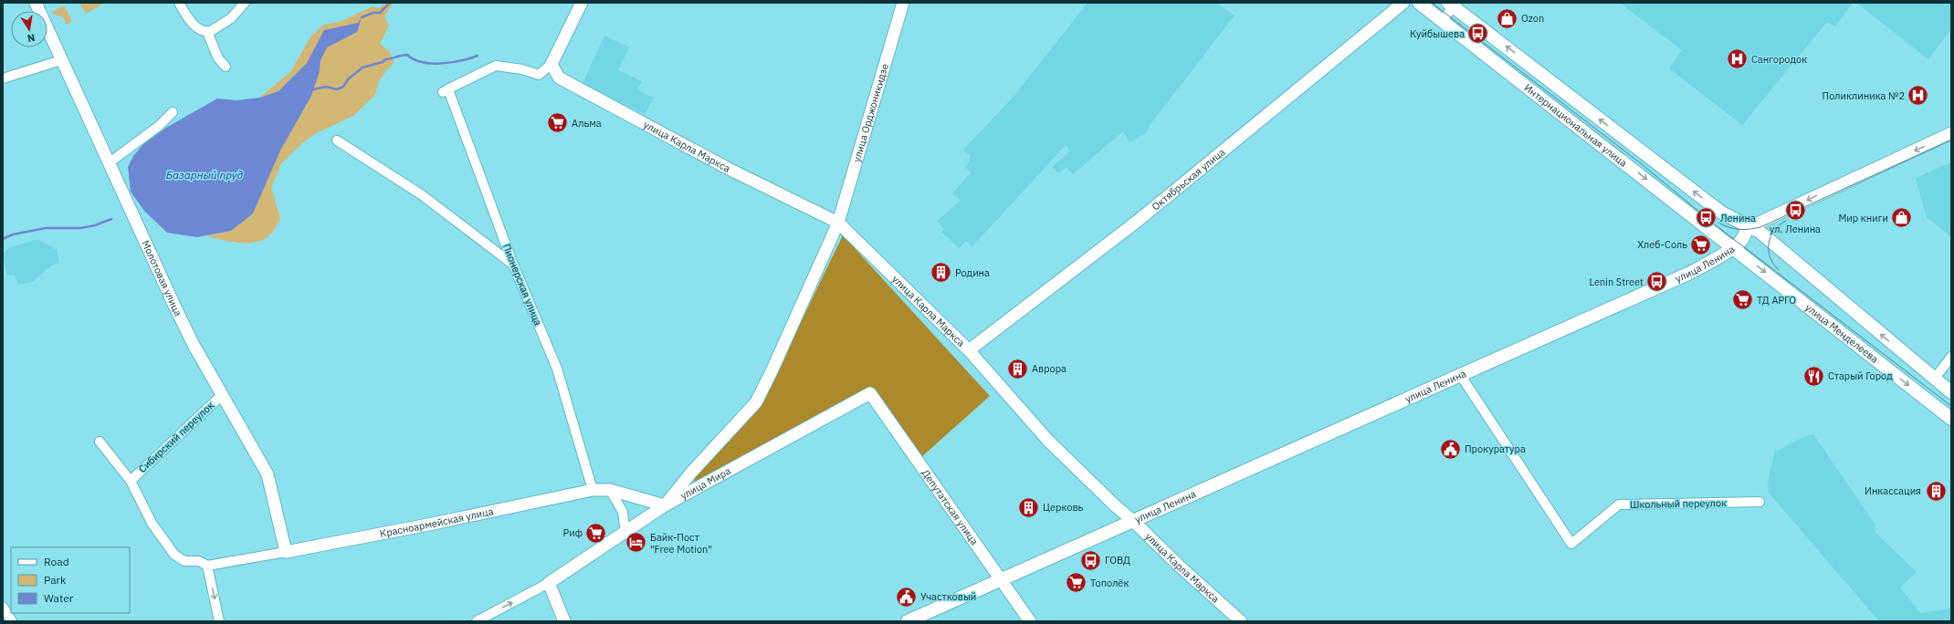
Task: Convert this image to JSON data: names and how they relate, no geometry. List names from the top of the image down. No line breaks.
{"streets":{"main road":["Интернациональная улица","улица Ленина","улица Менделеева"],"street":["улица Орджоникидзе","улица Карла Маркса","Октябрьская улица","Молотовая улица","Пионерская улица","Сибирский переулок","улица Мира","Школьный переулок","Депутатская улица","Красноармейская улица"]},"crossings":[["улица Орджоникидзе","улица Карла Маркса"],["улица Орджоникидзе","улица Мира"],["улица Орджоникидзе","Красноармейская улица"],["Интернациональная улица","улица Ленина"],["Интернациональная улица","улица Менделеева"],["улица Карла Маркса","Октябрьская улица"],["улица Карла Маркса","улица Ленина"],["улица Карла Маркса","Пионерская улица"],["улица Ленина","улица Менделеева"],["улица Ленина","Школьный переулок"],["улица Ленина","Депутатская улица"],["Молотовая улица","Сибирский переулок"],["Молотовая улица","Красноармейская улица"],["Пионерская улица","Красноармейская улица"],["улица Мира","Депутатская улица"],["улица Мира","Красноармейская улица"]],"water":["Базарный пруд"],"places":{"shop":["Ozon","Мир книги"],"bus stop":["Куйбышева","ул. Ленина","Ленина","Lenin Street","ГОВД"],"hospital":["Сангородок","Поликлиника №2"],"supermarket":["Альма","Хлеб-Соль","ТД АРГО","Риф","Тополёк"],"building":["Родина","Аврора","Инкассация","Церковь"],"restaurant":["Старый Город"],"public building":["Прокуратура","Участковый"],"hotel":["Байк-Пост \"Free Motion\""]},"legend":["Road","Park","Water"],"north":"bottom"}
